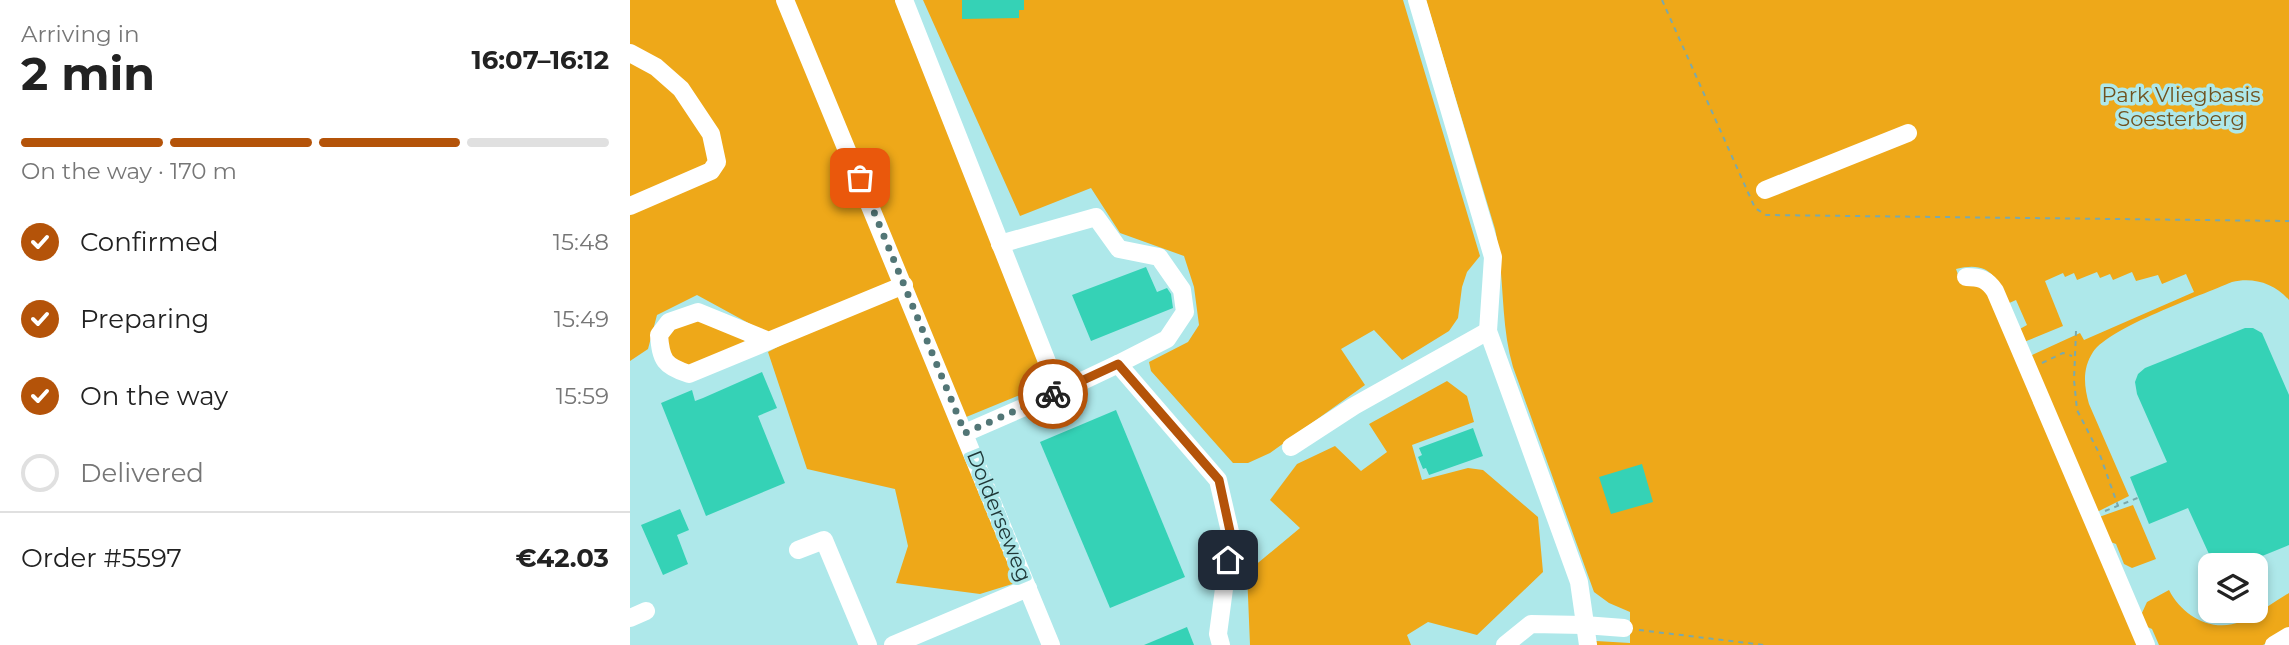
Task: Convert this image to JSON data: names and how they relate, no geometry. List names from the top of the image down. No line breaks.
{"streets":{"lane":["Dolderseweg"]},"parks":["Park Vliegbasis Soesterberg"],"page":{"heading":["2 min","Arriving in","16:07–16:12"],"panel":["Order #5597","€42.03"],"bar":"On the way · 170 m","list":[["Confirmed","15:48"],["Preparing","15:49"],["On the way","15:59"],"Delivered"]}}
